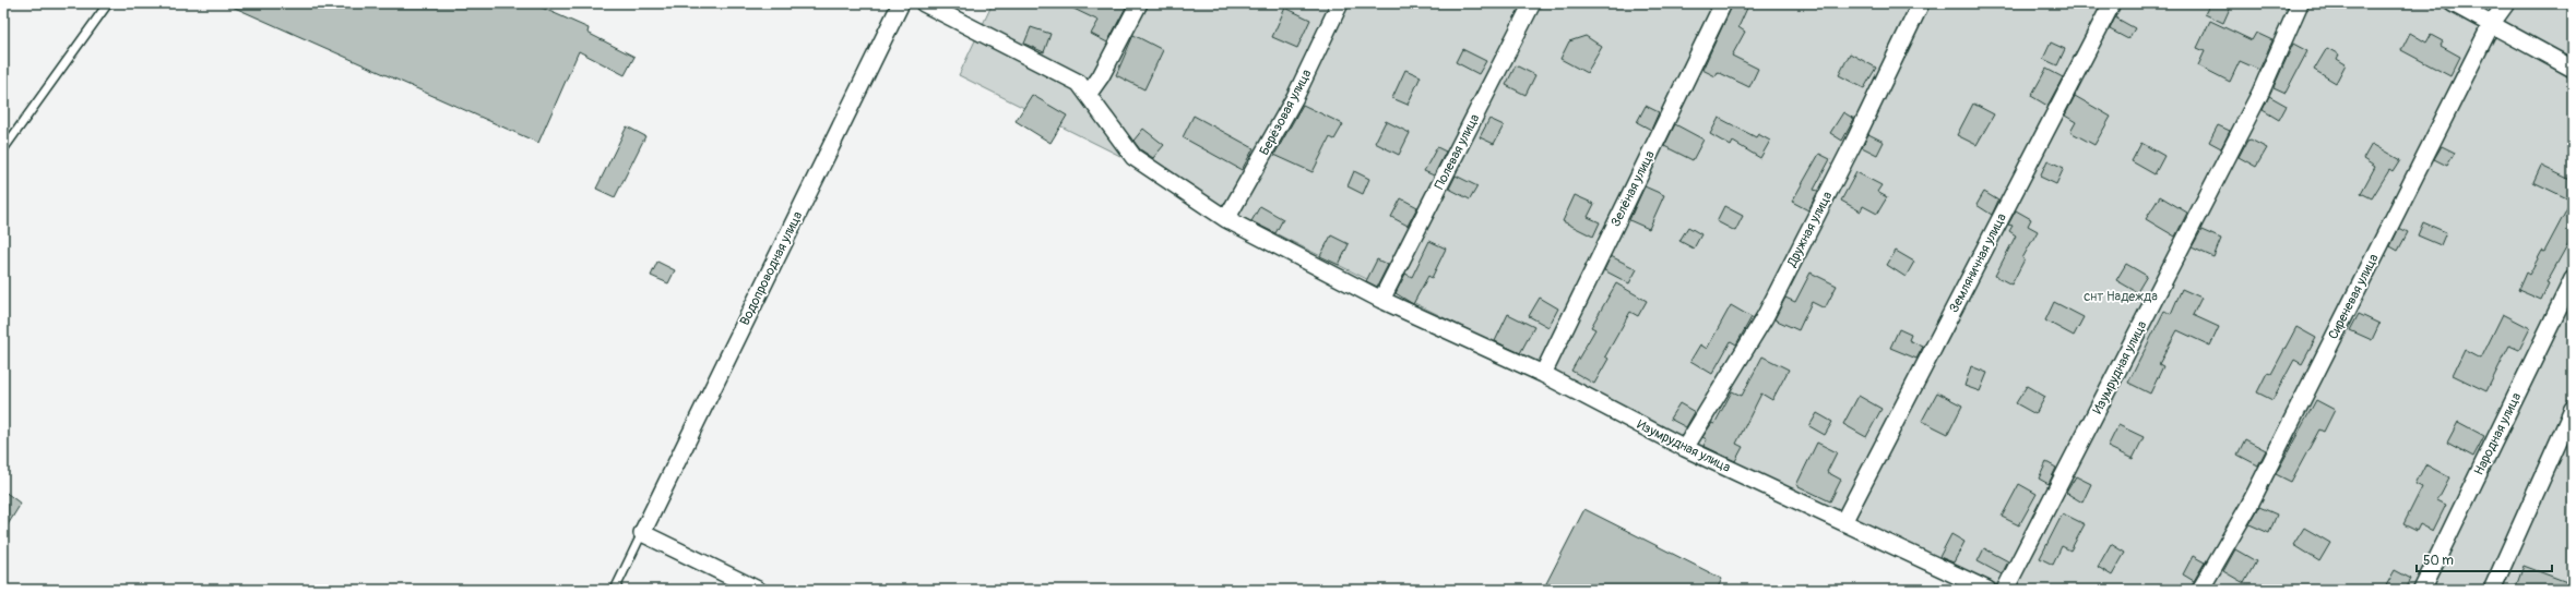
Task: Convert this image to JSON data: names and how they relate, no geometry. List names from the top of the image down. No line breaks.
{"streets":{"street":["Берёзовая улица","Полевая улица","Зелёная улица","Дружная улица","Земляничная улица","Водопроводная улица","Сиреневая улица","Изумрудная улица","Народная улица"]},"crossings":[["Берёзовая улица","Изумрудная улица"],["Полевая улица","Изумрудная улица"],["Зелёная улица","Изумрудная улица"],["Дружная улица","Изумрудная улица"],["Земляничная улица","Изумрудная улица"]],"parks":["снт Надежда"],"scale_bar":"50 m"}
